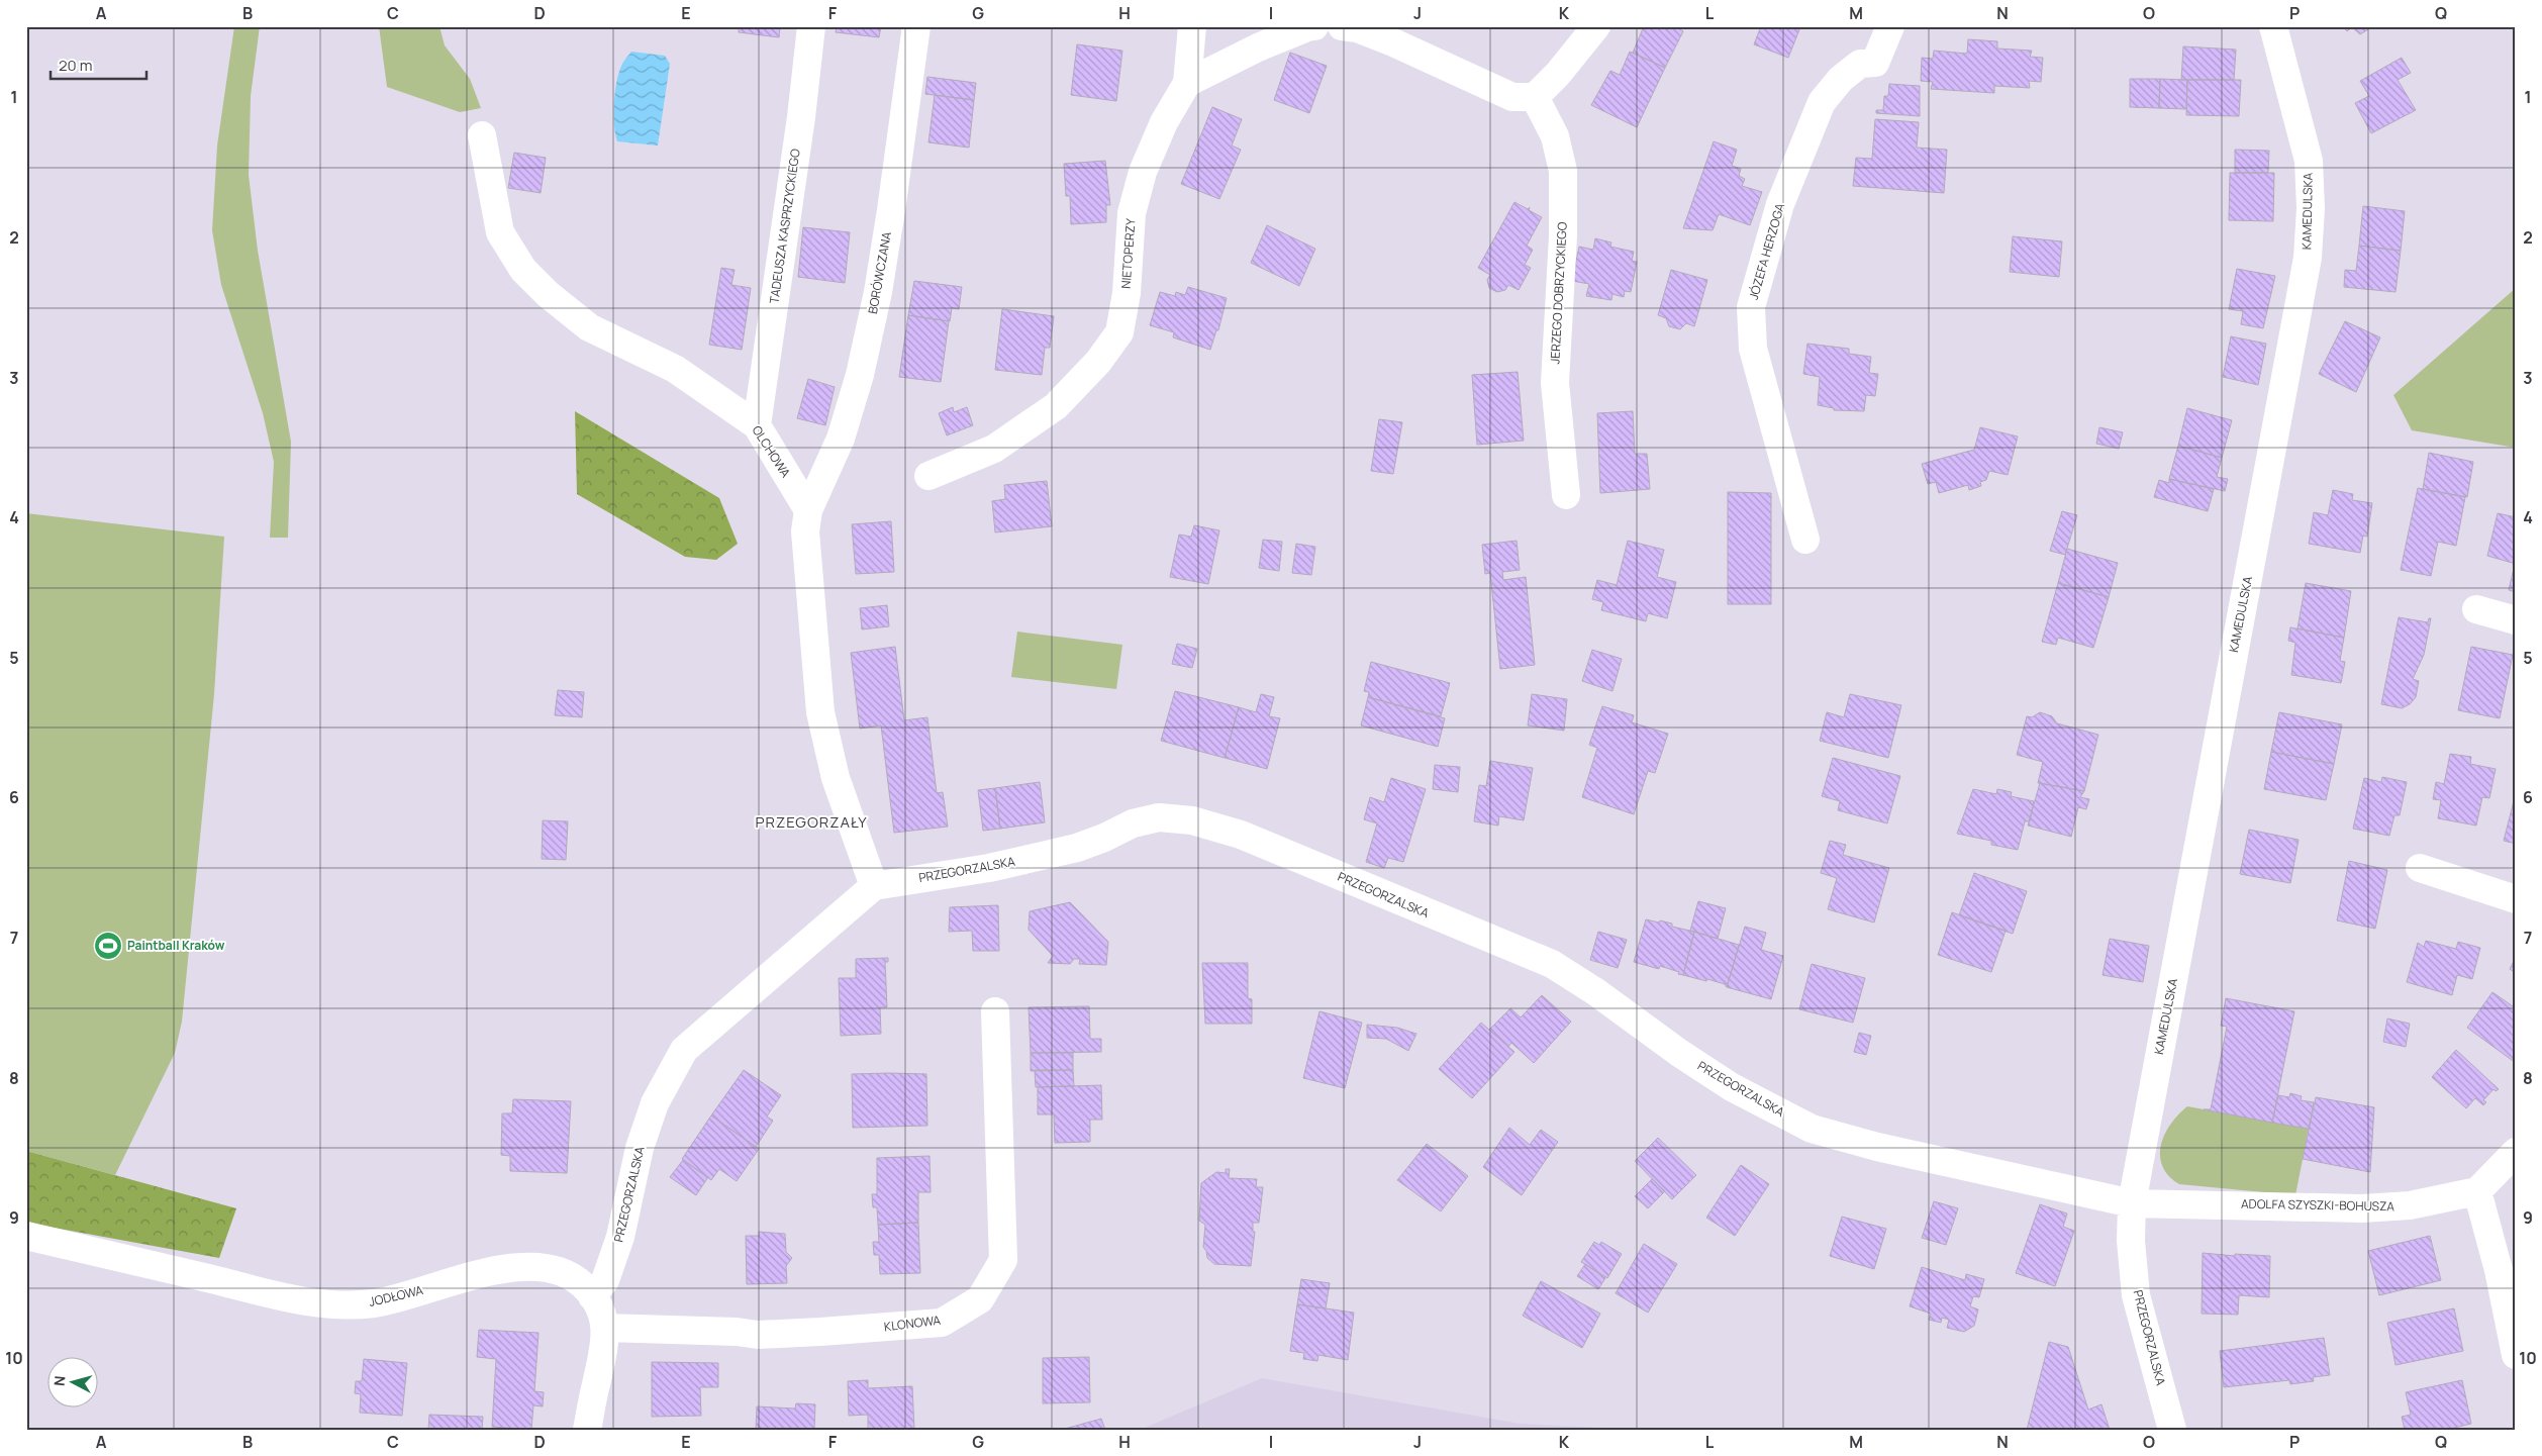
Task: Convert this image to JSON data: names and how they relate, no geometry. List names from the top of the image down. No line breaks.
{"streets":{"street":["KAMEDULSKA","TADEUSZA KASPRZYCKIEGO","JÓZEFA HERZOGA","NIETOPERZY","BORÓWCZANA","JERZEGO DOBRZYCKIEGO","OLCHOWA","PRZEGORZALSKA","ADOLFA SZYSZKI-BOHUSZA","JODŁOWA","KLONOWA"]},"crossings":[["KAMEDULSKA","PRZEGORZALSKA"],["KAMEDULSKA","ADOLFA SZYSZKI-BOHUSZA"],["TADEUSZA KASPRZYCKIEGO","OLCHOWA"],["BORÓWCZANA","OLCHOWA"],["PRZEGORZALSKA","ADOLFA SZYSZKI-BOHUSZA"],["PRZEGORZALSKA","JODŁOWA"],["JODŁOWA","KLONOWA"]],"districts":["PRZEGORZAŁY"],"places":{"sports":["Paintball Kraków"]},"scale_bar":"20 m","north":"left","grid":{"columns":["A","B","C","D","E","F","G","H","I","J","K","L","M","N","O","P","Q"],"rows":["1","2","3","4","5","6","7","8","9","10"]}}
